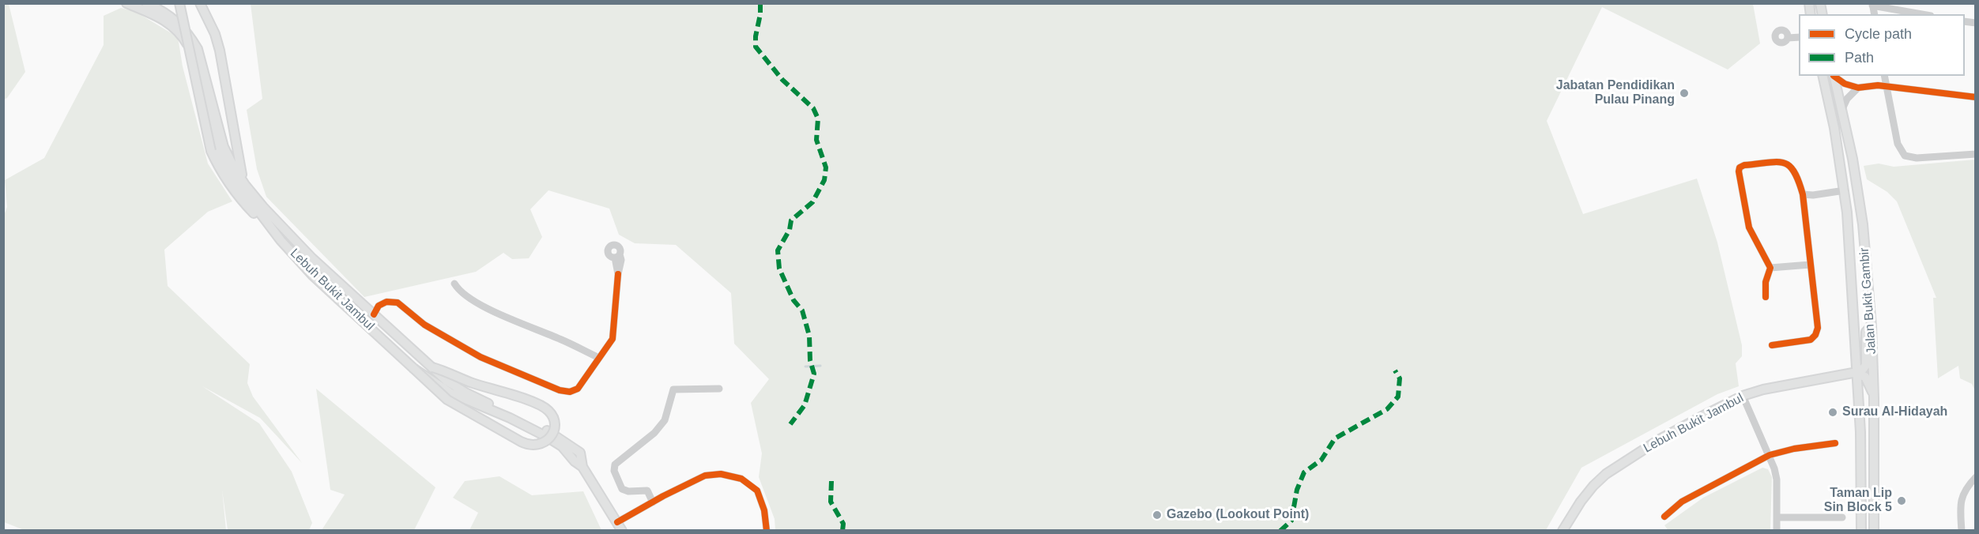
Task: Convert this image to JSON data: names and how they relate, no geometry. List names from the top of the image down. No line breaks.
{"streets":{"main road":["Lebuh Bukit Jambul","Jalan Bukit Gambir"]},"crossings":[["Lebuh Bukit Jambul","Jalan Bukit Gambir"]],"places":["Jabatan Pendidikan Pulau Pinang","Surau Al-Hidayah","Taman Lip Sin Block 5","Gazebo (Lookout Point)"],"legend":["Cycle path","Path"]}
